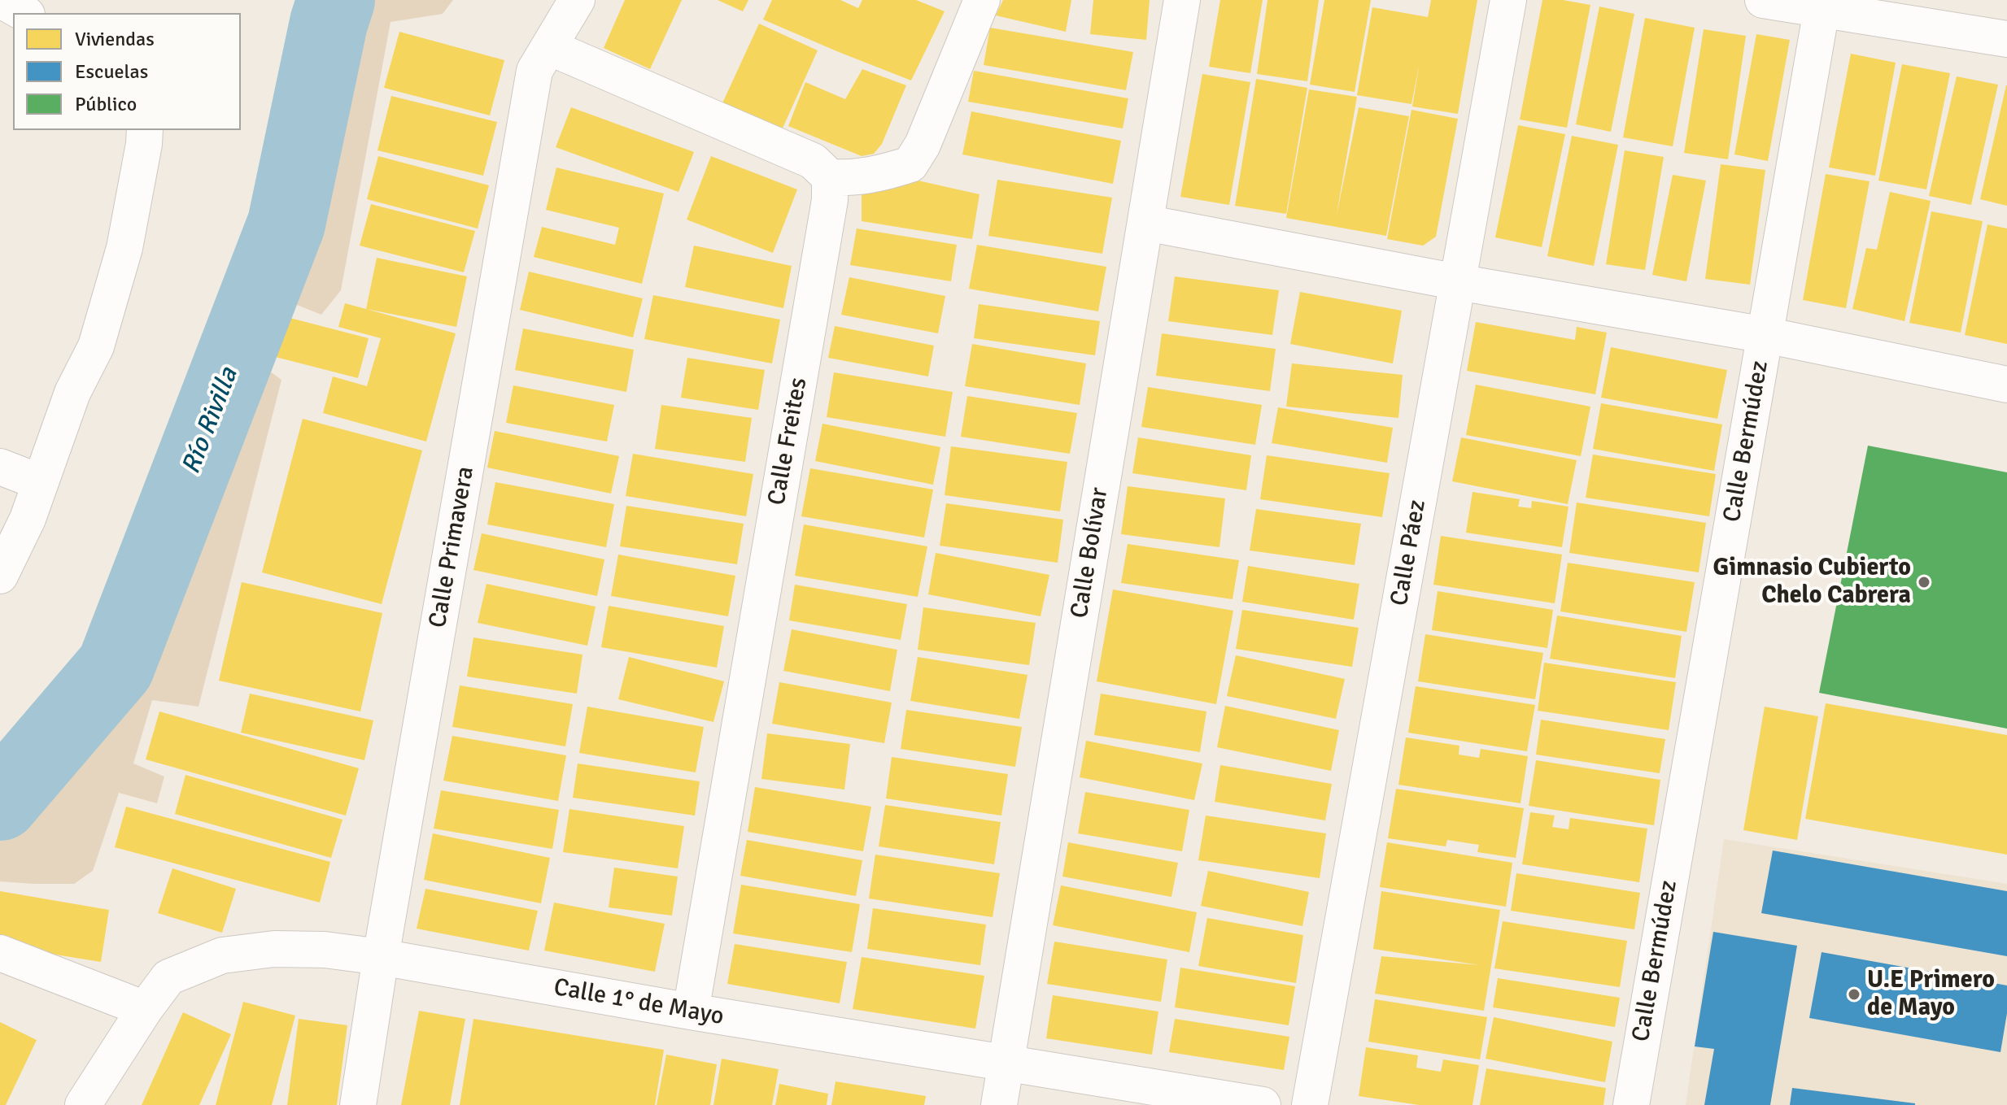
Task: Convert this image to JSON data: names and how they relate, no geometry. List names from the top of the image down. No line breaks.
{"streets":{"street":["Calle Freites","Calle Bermúdez","Calle Primavera","Calle Bolívar","Calle Páez","Calle 1° de Mayo"]},"crossings":[["Calle Freites","Calle 1° de Mayo"],["Calle Primavera","Calle 1° de Mayo"],["Calle Bolívar","Calle 1° de Mayo"]],"water":["Río Rivilla"],"places":["Gimnasio Cubierto Chelo Cabrera","U.E Primero de Mayo"],"legend":["Viviendas","Escuelas","Público"]}
